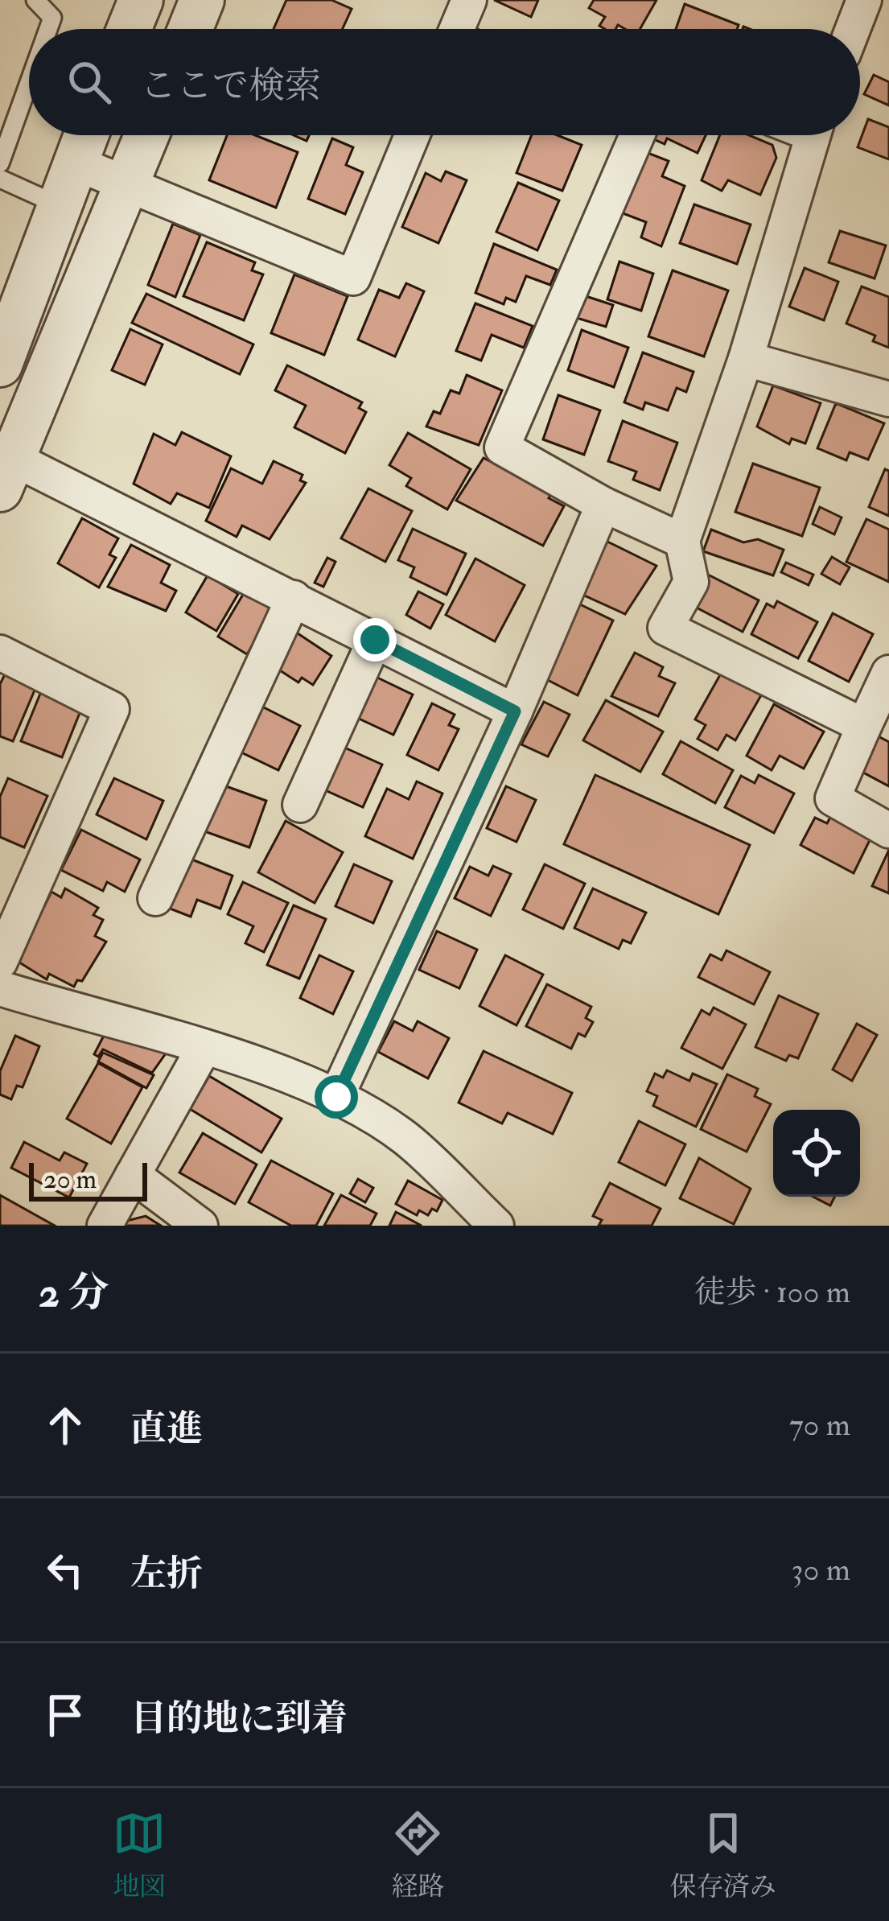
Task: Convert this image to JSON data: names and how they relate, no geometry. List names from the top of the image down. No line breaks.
{"scale_bar":"20 m","page":{"search":"ここで検索","scale":"20 m","heading":["2 分","徒歩 · 100 m"],"list":[["直進","70 m"],["左折","30 m"],"目的地に到着"],"nav":["地図","経路","保存済み"]}}
